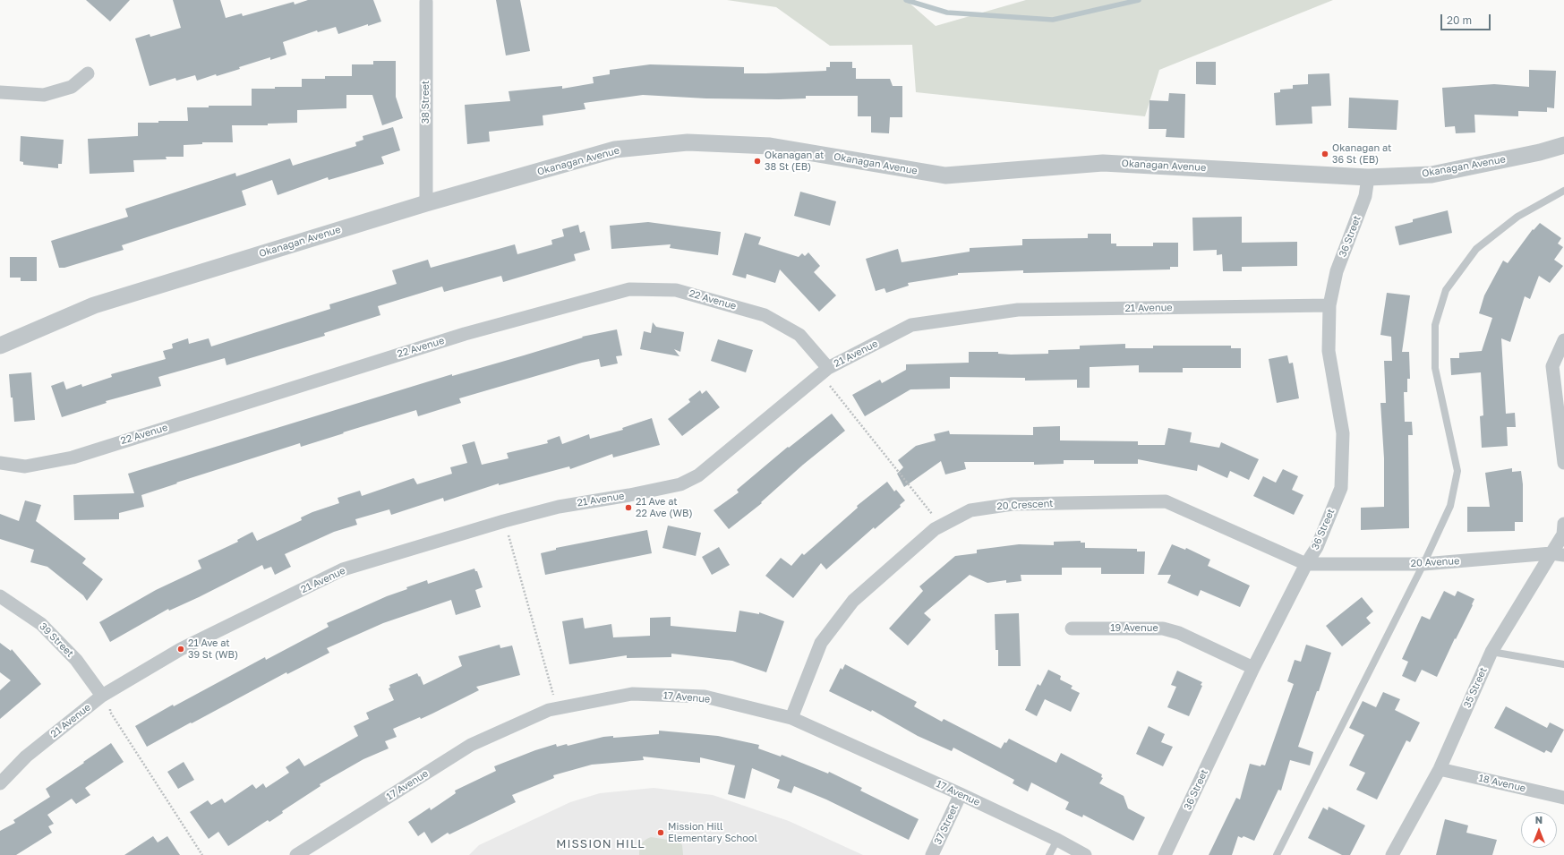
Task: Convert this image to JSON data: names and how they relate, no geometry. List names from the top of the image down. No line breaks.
{"streets":{"street":["38 Street","Okanagan Avenue","36 Street","22 Avenue","21 Avenue","20 Crescent","20 Avenue","19 Avenue","39 Street","35 Street","17 Avenue","18 Avenue","37 Street"]},"crossings":[["38 Street","Okanagan Avenue"],["Okanagan Avenue","36 Street"],["36 Street","21 Avenue"],["36 Street","20 Crescent"],["36 Street","20 Avenue"],["36 Street","19 Avenue"],["22 Avenue","21 Avenue"],["21 Avenue","39 Street"],["20 Crescent","20 Avenue"],["20 Crescent","17 Avenue"],["20 Avenue","35 Street"],["35 Street","18 Avenue"],["17 Avenue","37 Street"]],"districts":["MISSION HILL"],"places":["Okanagan at 36 St (EB)","Okanagan at 38 St (EB)","21 Ave at 22 Ave (WB)","21 Ave at 39 St (WB)","Mission Hill Elementary School"],"scale_bar":"20 m","north":"top"}
